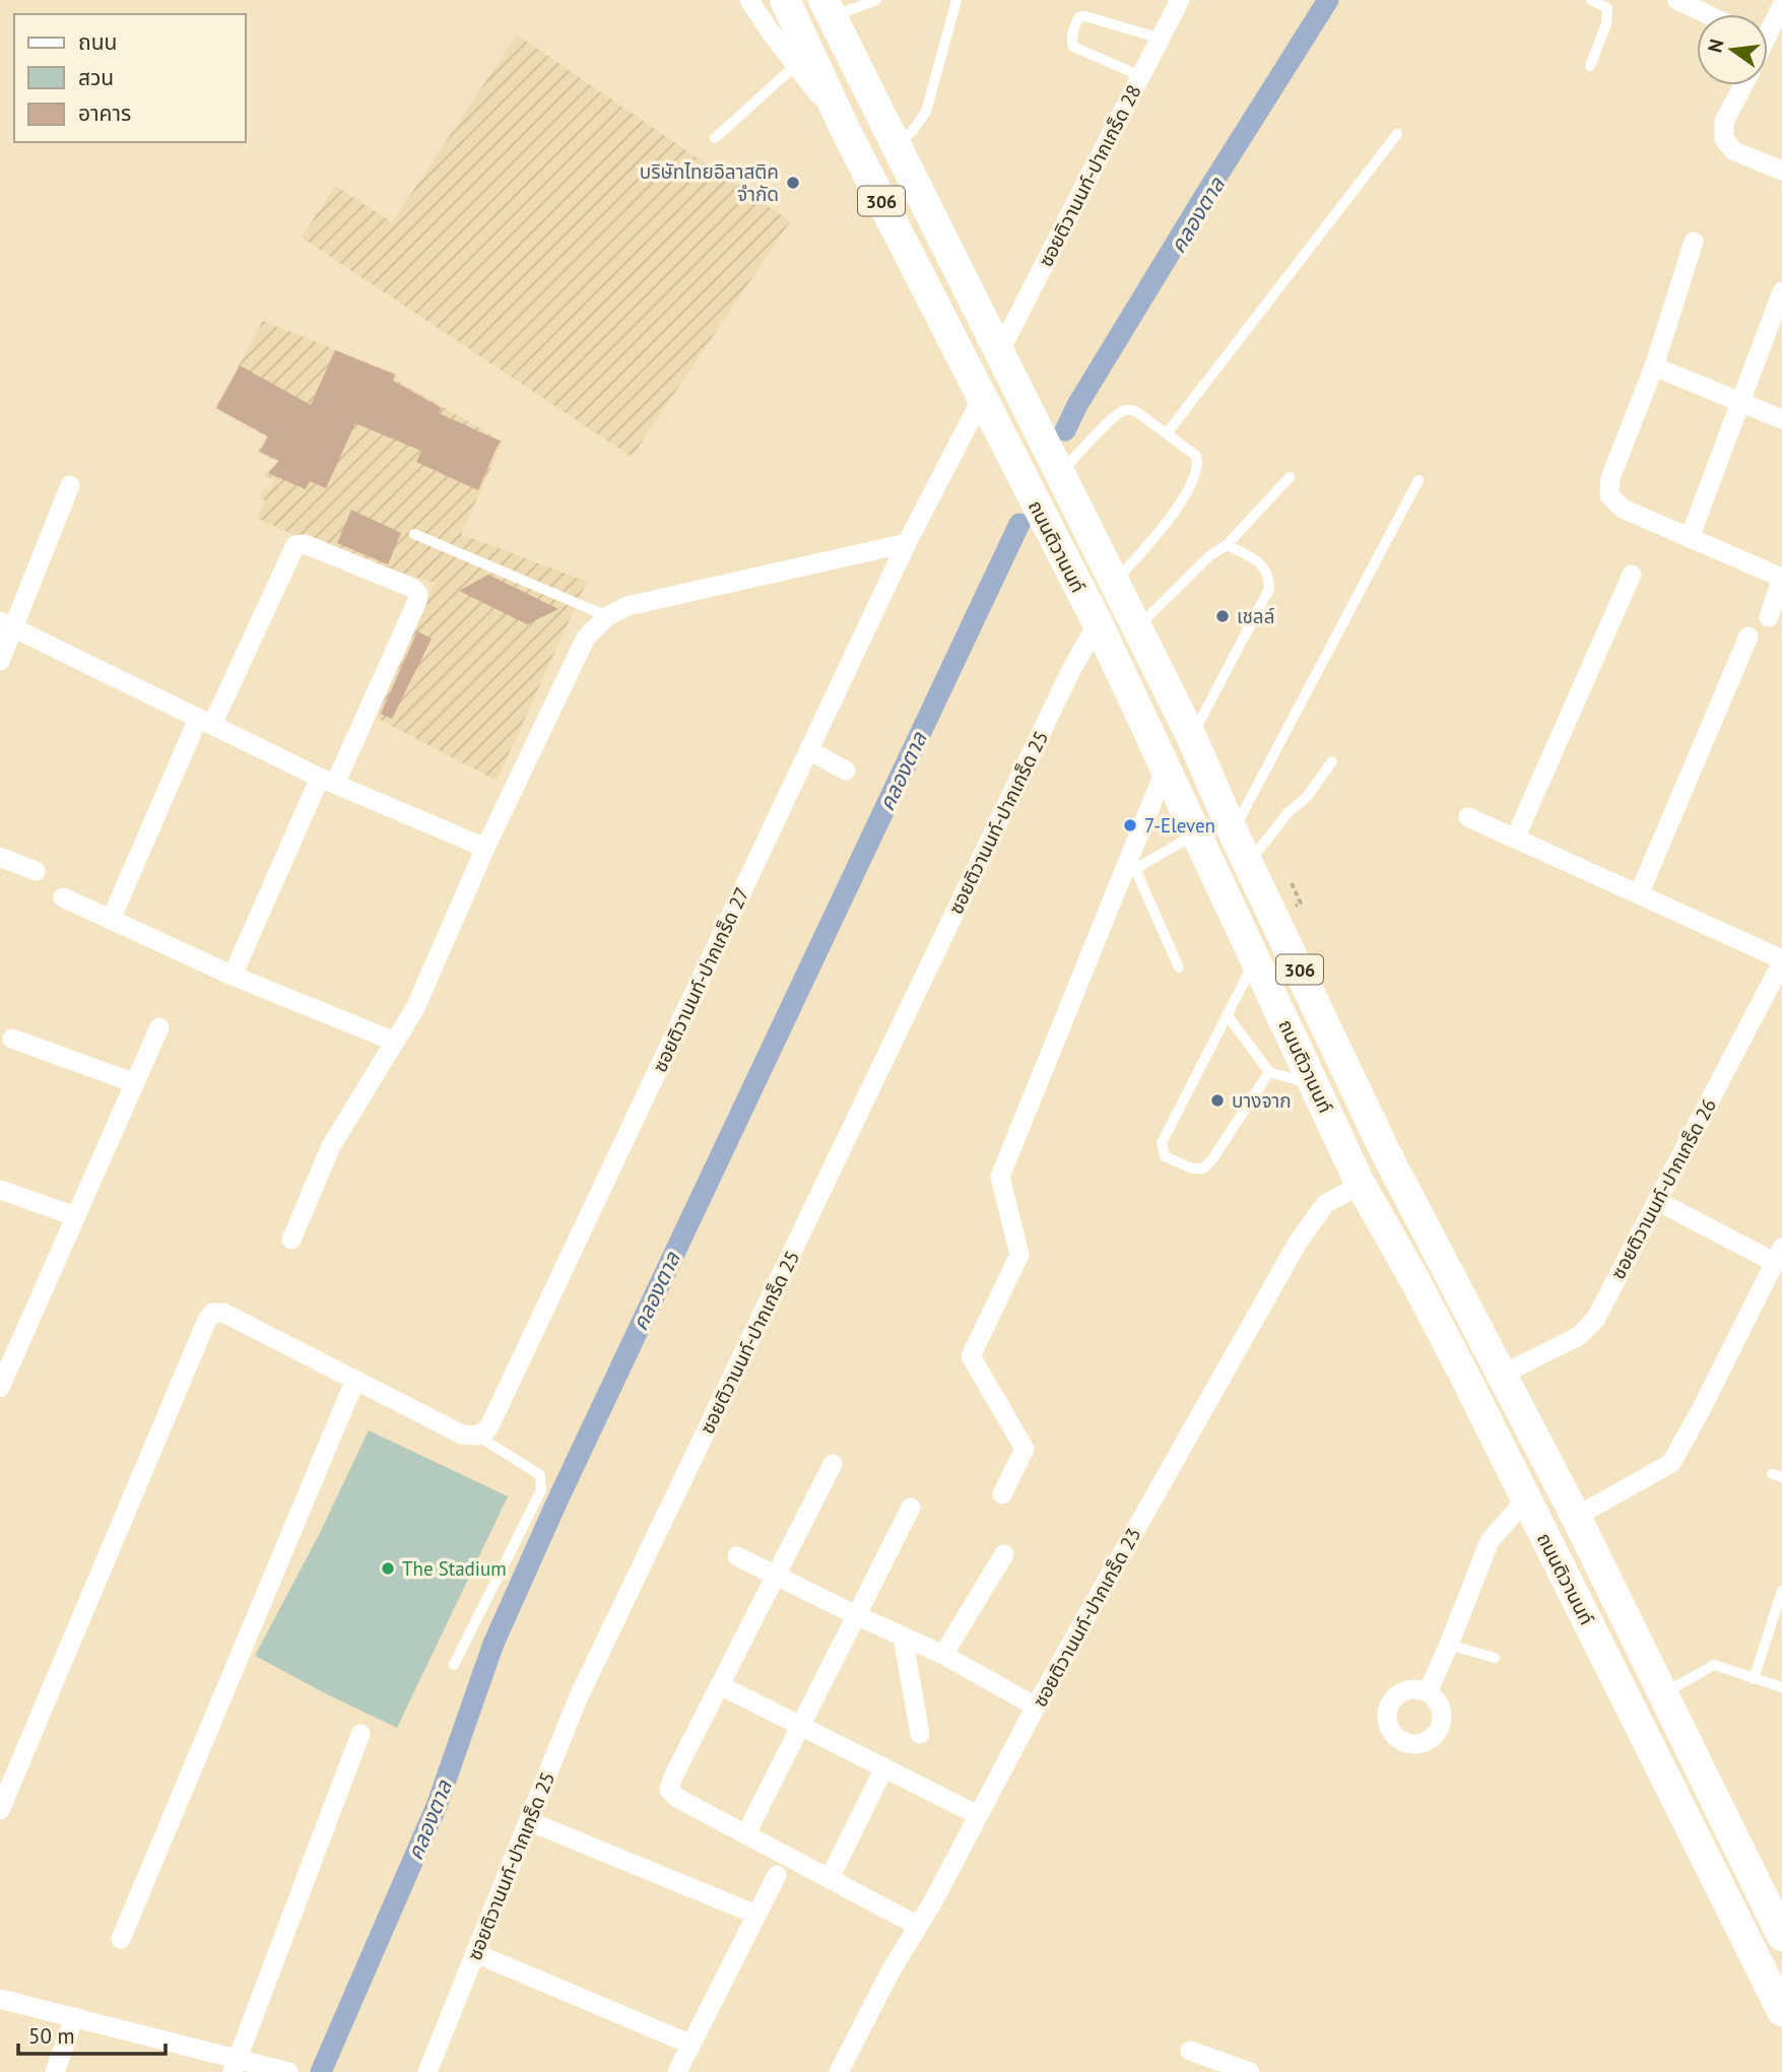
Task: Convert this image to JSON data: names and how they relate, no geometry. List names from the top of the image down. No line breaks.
{"streets":{"main road":["306","ถนนติวานนท์"],"street":["ซอยติวานนท์-ปากเกร็ด 28","ซอยติวานนท์-ปากเกร็ด 25","ซอยติวานนท์-ปากเกร็ด 27","ซอยติวานนท์-ปากเกร็ด 26","ซอยติวานนท์-ปากเกร็ด 23"]},"crossings":[["ซอยติวานนท์-ปากเกร็ด 28","ถนนติวานนท์"],["ถนนติวานนท์","ซอยติวานนท์-ปากเกร็ด 25"],["ถนนติวานนท์","ซอยติวานนท์-ปากเกร็ด 27"],["ถนนติวานนท์","ซอยติวานนท์-ปากเกร็ด 26"],["ถนนติวานนท์","ซอยติวานนท์-ปากเกร็ด 23"]],"water":["คลองตาล"],"places":["บริษัทไทยอิลาสติค จำกัด","เชลล์","7-Eleven","บางจาก","The Stadium"],"legend":["ถนน","สวน","อาคาร"],"scale_bar":"50 m","north":"left"}
